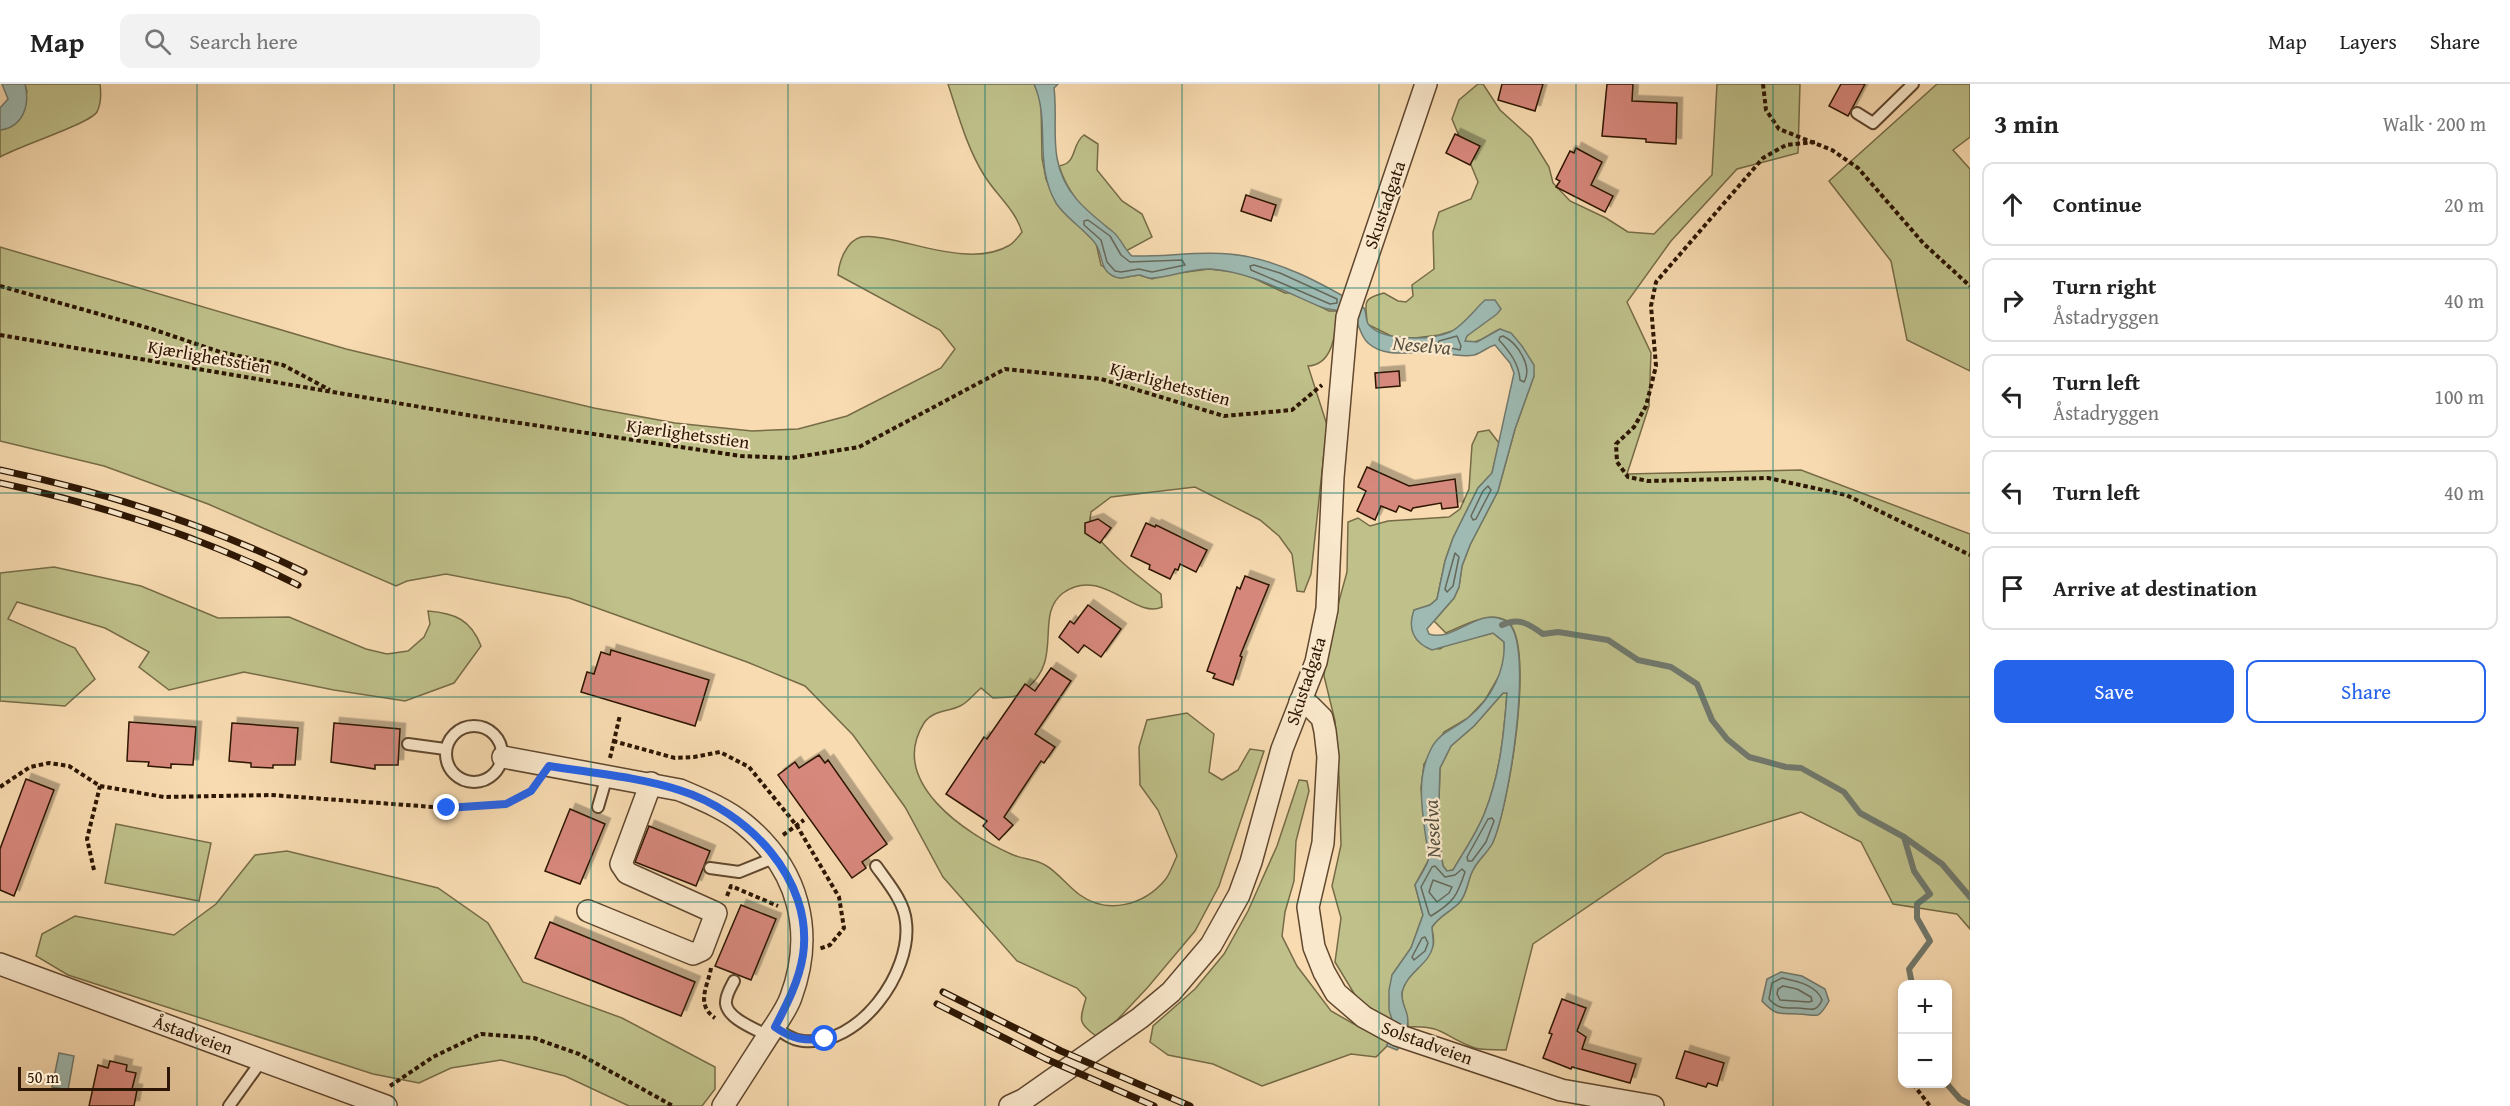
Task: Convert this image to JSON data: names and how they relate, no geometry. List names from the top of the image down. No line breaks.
{"streets":{"street":["Skustadgata","Åstadveien","Solstadveien"],"path":["Kjærlighetsstien"]},"crossings":[["Skustadgata","Kjærlighetsstien"],["Skustadgata","Solstadveien"]],"water":["Neselva"],"scale_bar":"50 m","page":{"header":"Map","search":"Search here","nav":["Map","Layers","Share"],"heading":["3 min","Walk · 200 m"],"list":[["Continue","20 m"],["Turn right","Åstadryggen","40 m"],["Turn left","Åstadryggen","100 m"],["Turn left","40 m"],"Arrive at destination"],"buttons":["Save","Share"],"map_buttons":["+","−"],"scale":"50 m"}}
